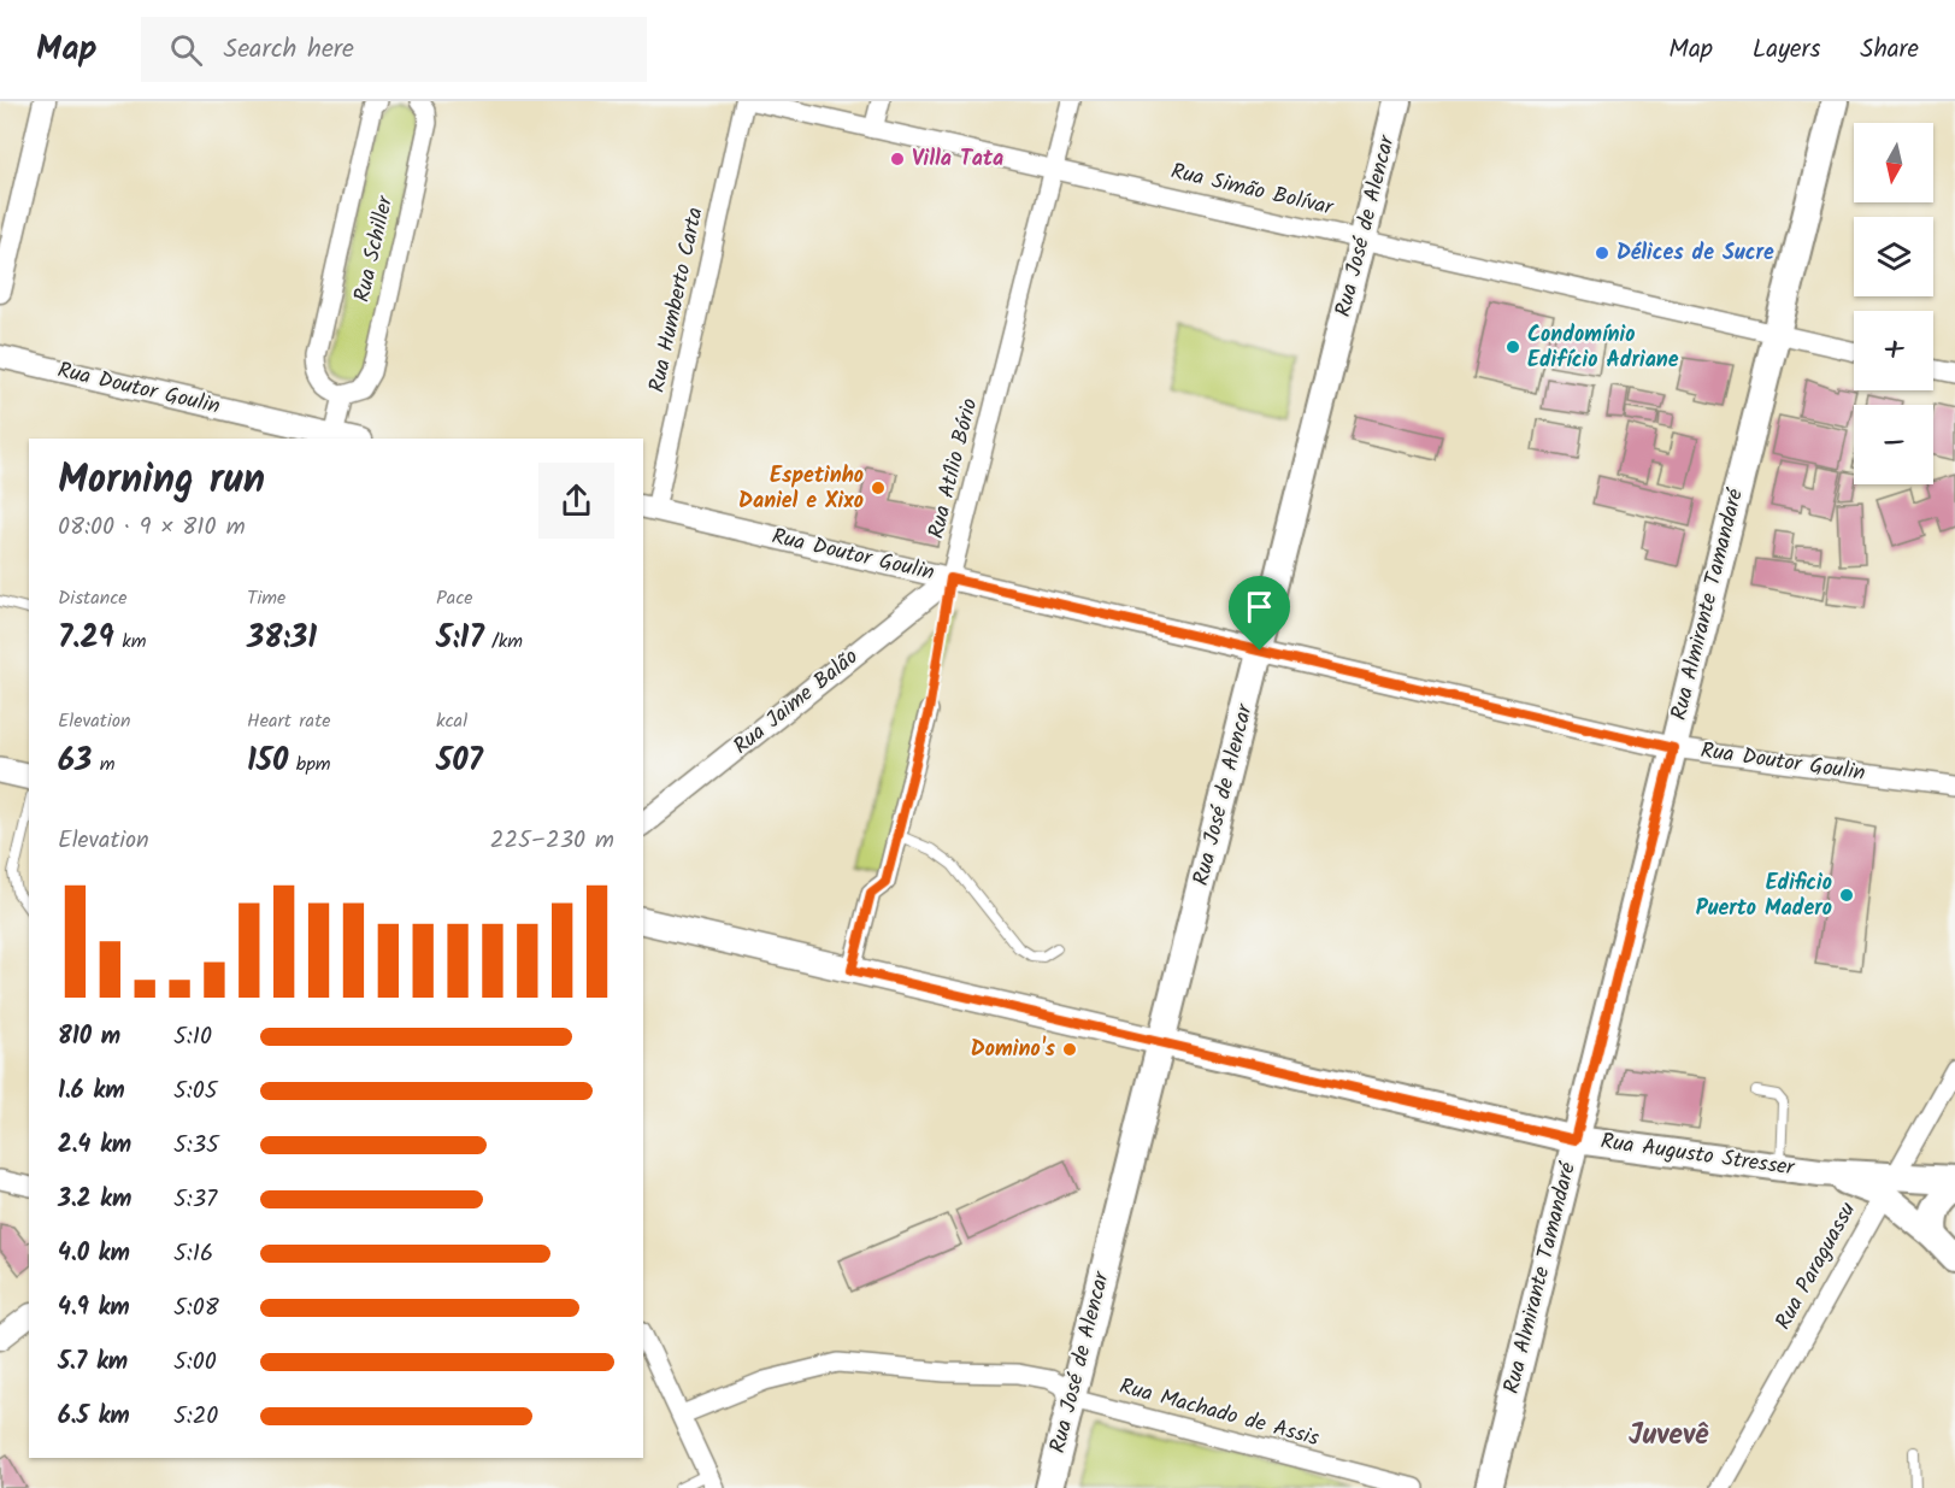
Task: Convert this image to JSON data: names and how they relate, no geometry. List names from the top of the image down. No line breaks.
{"streets":{"main road":["Rua José de Alencar","Rua Almirante Tamandaré","Rua Augusto Stresser"],"street":["Rua Simão Bolívar","Rua Schiller","Rua Humberto Carta","Rua Doutor Goulin","Rua Atílio Bório","Rua Jaime Balão","Rua Paraguassu","Rua Machado de Assis"]},"crossings":[["Rua Simão Bolívar","Rua José de Alencar"],["Rua Simão Bolívar","Rua Atílio Bório"],["Rua Simão Bolívar","Rua Almirante Tamandaré"],["Rua José de Alencar","Rua Doutor Goulin"],["Rua José de Alencar","Rua Augusto Stresser"],["Rua José de Alencar","Rua Machado de Assis"],["Rua Humberto Carta","Rua Doutor Goulin"],["Rua Doutor Goulin","Rua Atílio Bório"],["Rua Doutor Goulin","Rua Almirante Tamandaré"],["Rua Doutor Goulin","Rua Jaime Balão"],["Rua Atílio Bório","Rua Jaime Balão"],["Rua Almirante Tamandaré","Rua Augusto Stresser"],["Rua Augusto Stresser","Rua Paraguassu"]],"districts":["Juvevê"],"places":["Villa Tata","Délices de Sucre","Condomínio Edifício Adriane","Espetinho Daniel e Xixo","Edificio Puerto Madero","Domino's"],"north":"bottom","page":{"header":"Map","search":"Search here","nav":["Map","Layers","Share"],"map_buttons":["+","−"],"heading":["Morning run","08:00 · 9 × 810 m"],"stats":[["Distance","7.29 km"],["Time","38:31"],["Pace","5:17 /km"],["Elevation","63 m"],["Heart rate","150 bpm"],["kcal","507"]],"chart":["Elevation","225–230 m"],"list":[{"name":"810 m","note":"5:10"},{"name":"1.6 km","note":"5:05"},{"name":"2.4 km","note":"5:35"},{"name":"3.2 km","note":"5:37"},{"name":"4.0 km","note":"5:16"},{"name":"4.9 km","note":"5:08"},{"name":"5.7 km","note":"5:00"},{"name":"6.5 km","note":"5:20"}]}}
